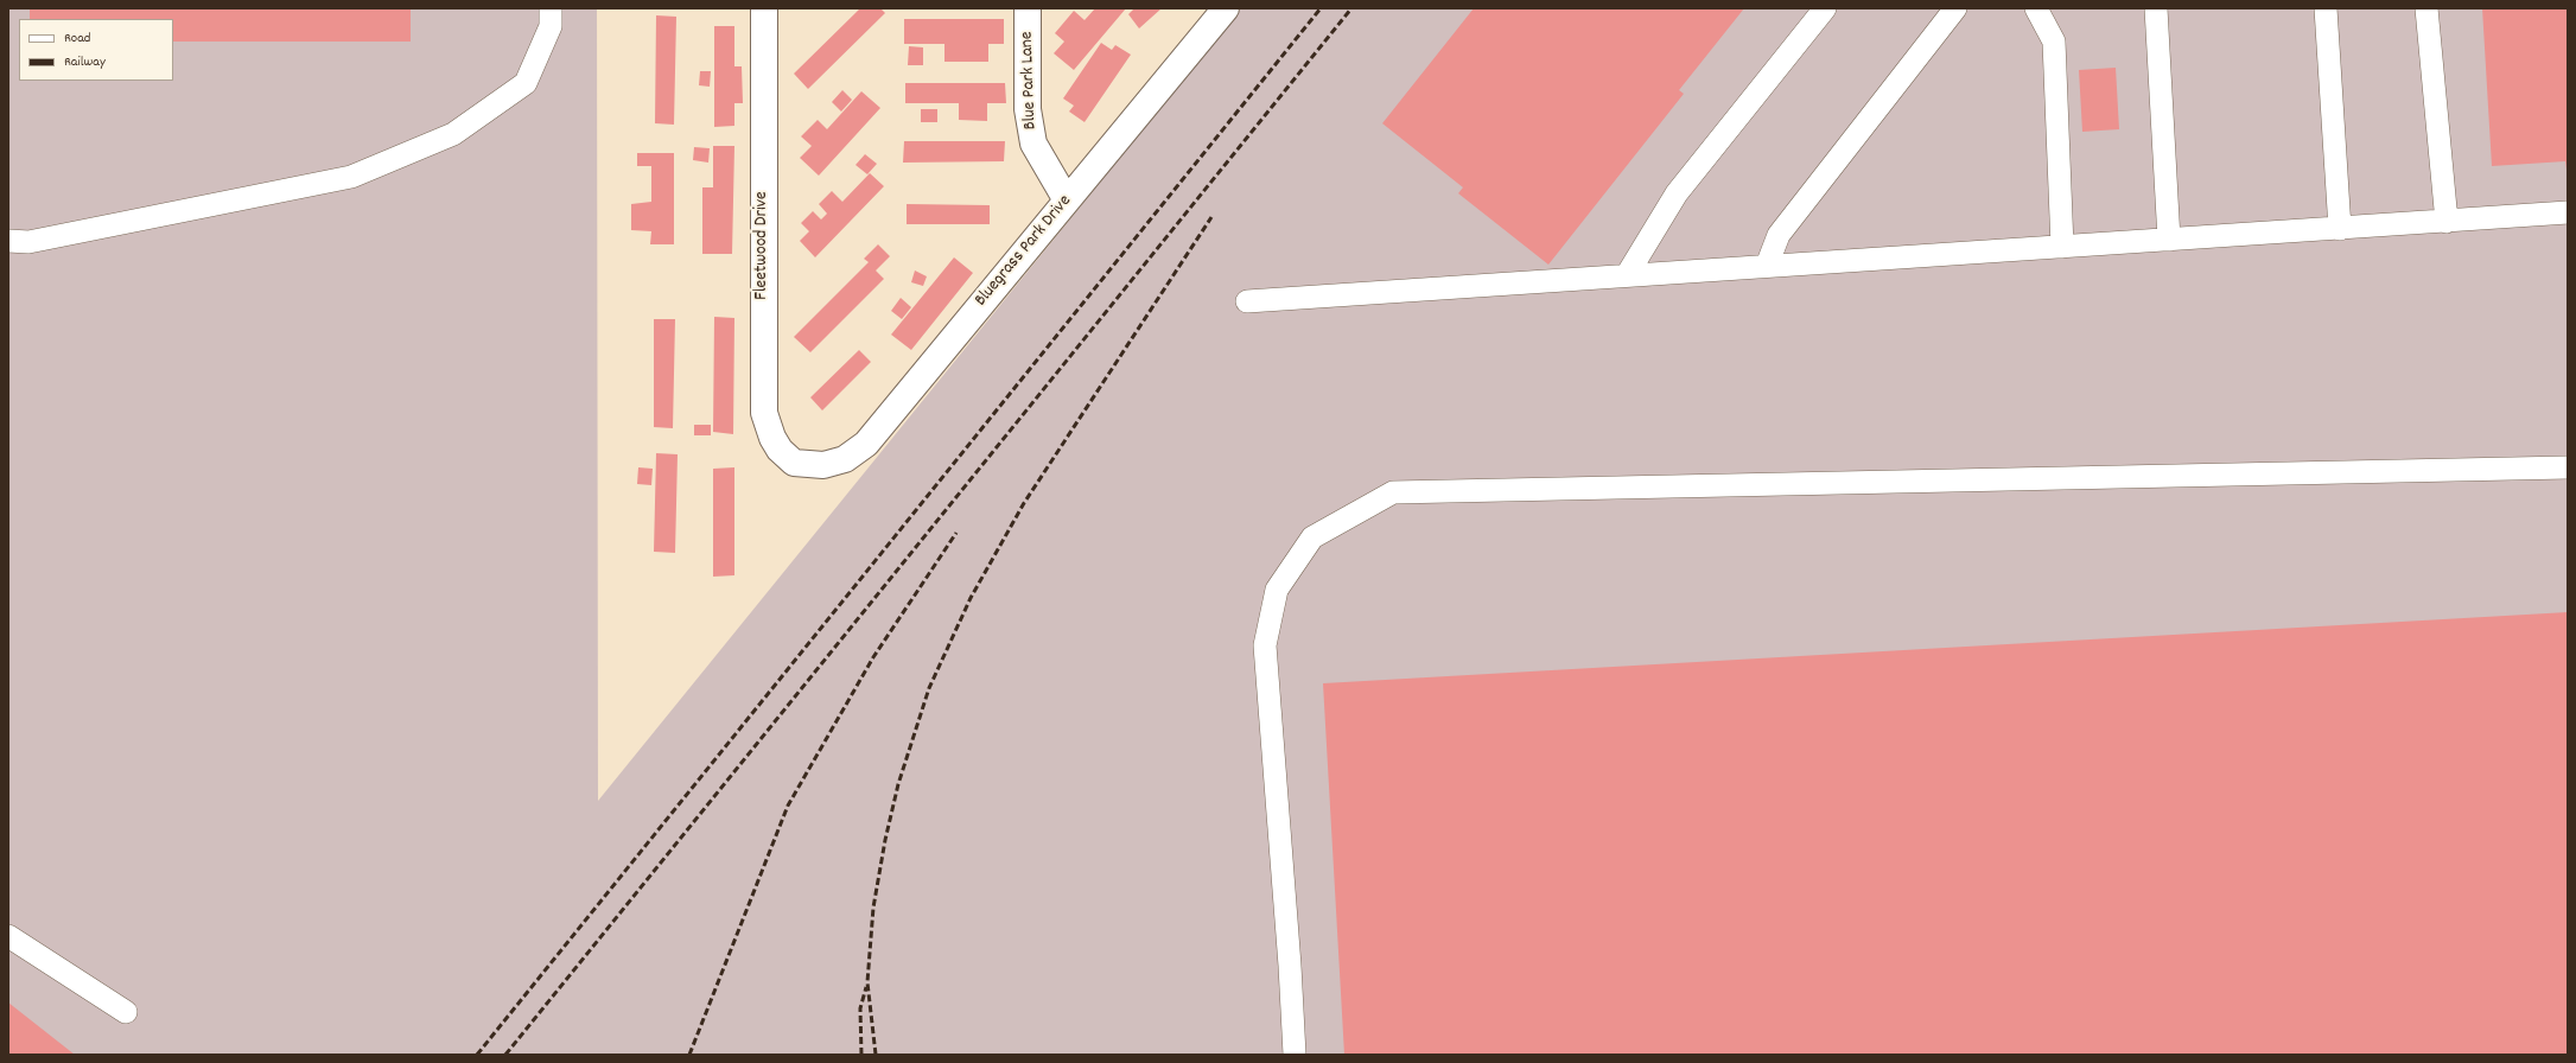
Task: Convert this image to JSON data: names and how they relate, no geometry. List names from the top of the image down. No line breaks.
{"streets":{"street":["Blue Park Lane","Fleetwood Drive","Bluegrass Park Drive"]},"crossings":[["Blue Park Lane","Bluegrass Park Drive"],["Fleetwood Drive","Bluegrass Park Drive"]],"legend":["Road","Railway"]}
